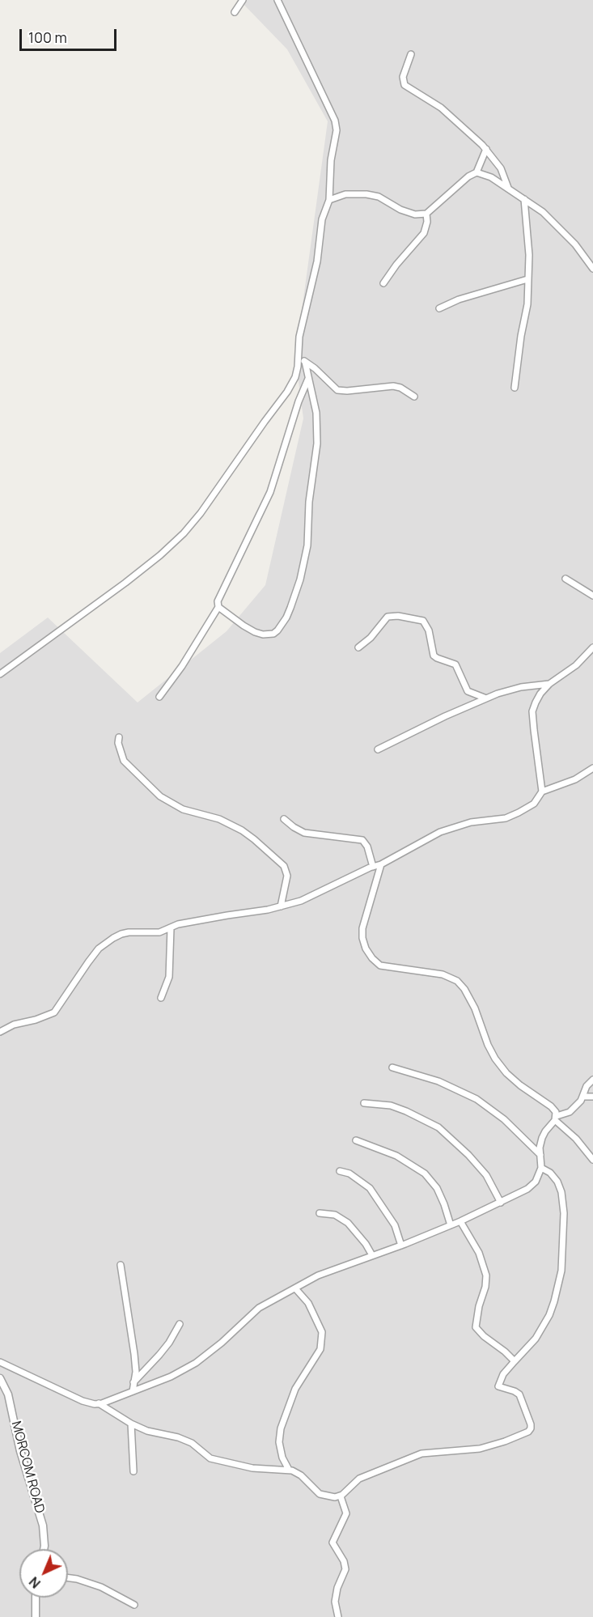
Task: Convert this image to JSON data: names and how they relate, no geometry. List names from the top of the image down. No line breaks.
{"streets":{"street":["MORCOM ROAD"]},"scale_bar":"100 m","north":"bottom left"}
